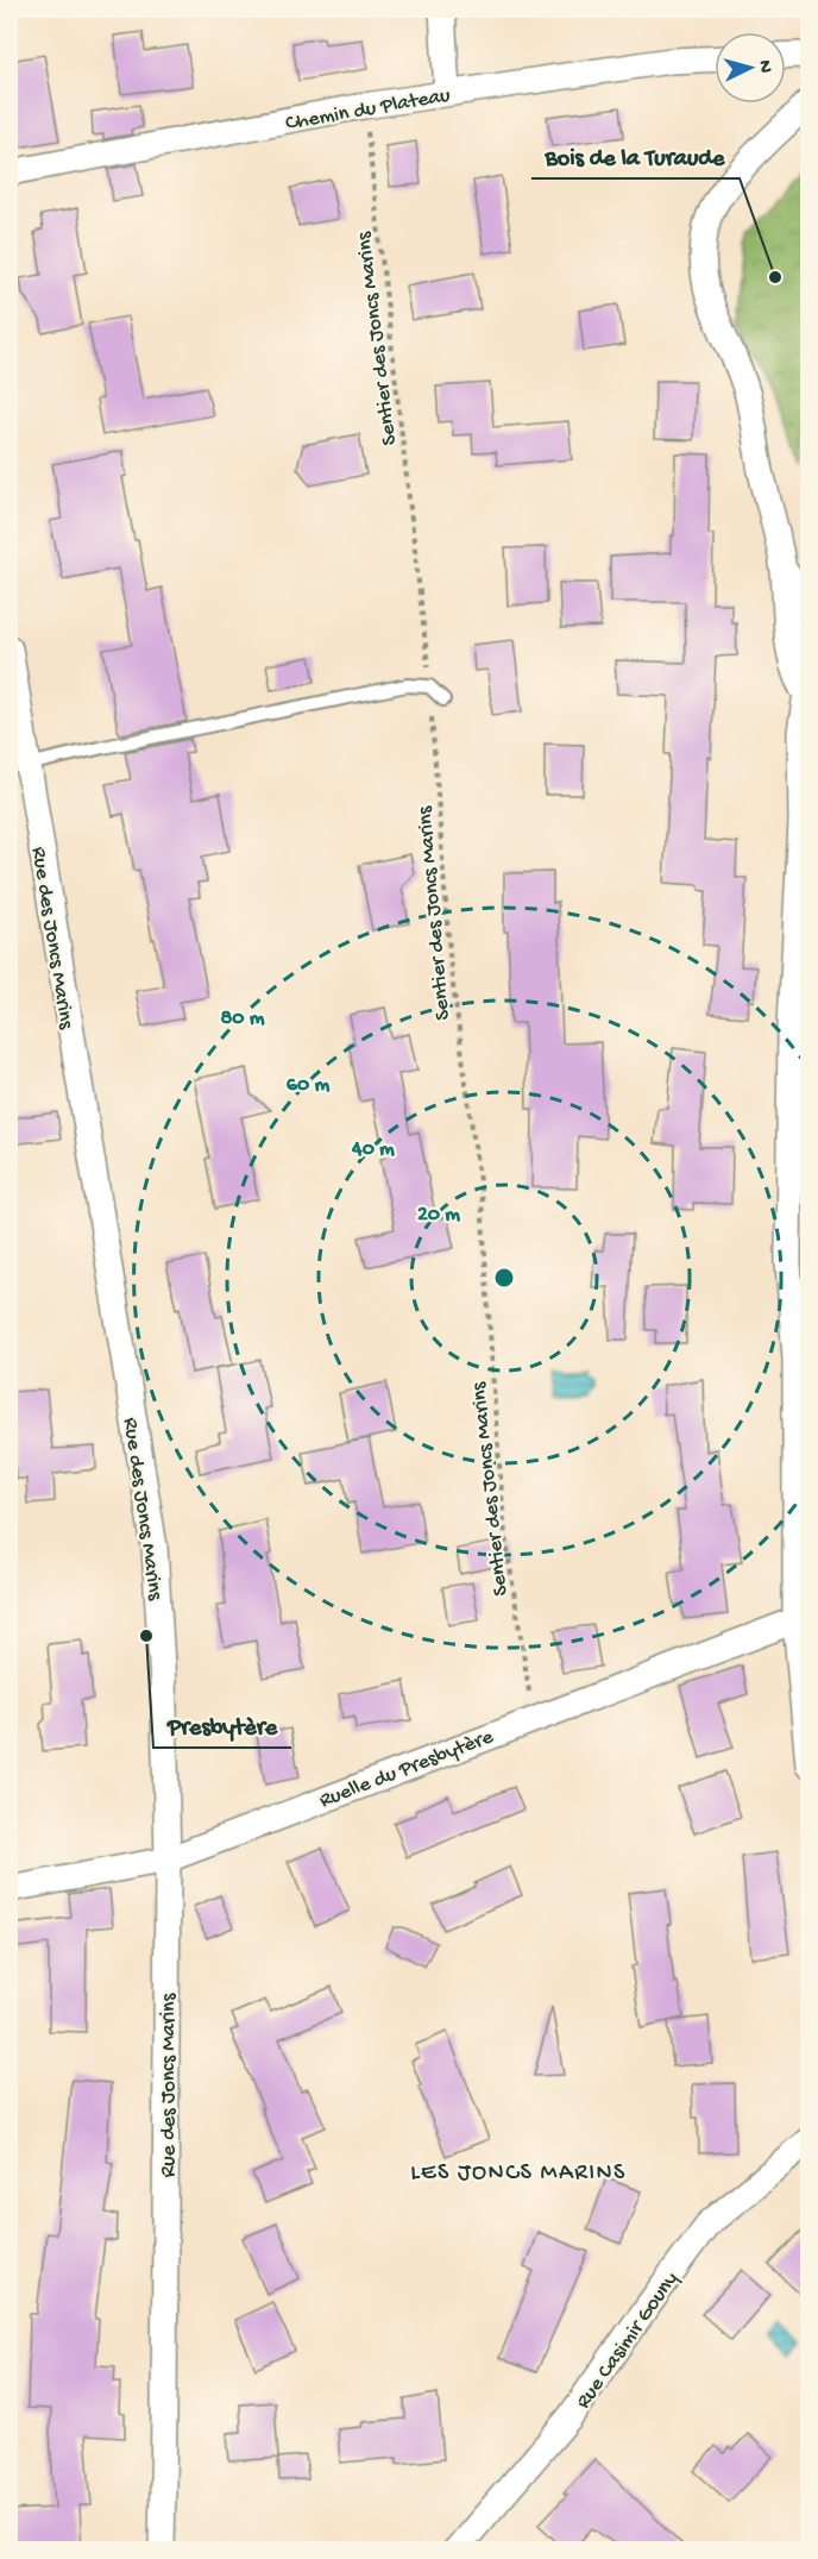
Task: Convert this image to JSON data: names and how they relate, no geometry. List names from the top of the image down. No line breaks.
{"streets":{"street":["Chemin du Plateau","Rue des Joncs Marins","Ruelle du Presbytère","Rue Casimir Gouny"],"path":["Sentier des Joncs Marins"]},"crossings":[["Chemin du Plateau","Sentier des Joncs Marins"],["Sentier des Joncs Marins","Ruelle du Presbytère"],["Rue des Joncs Marins","Ruelle du Presbytère"]],"districts":["LES JONCS MARINS"],"places":["Bois de la Turaude","Presbytère"],"north":"right","rings":["80 m","60 m","40 m","20 m"]}
